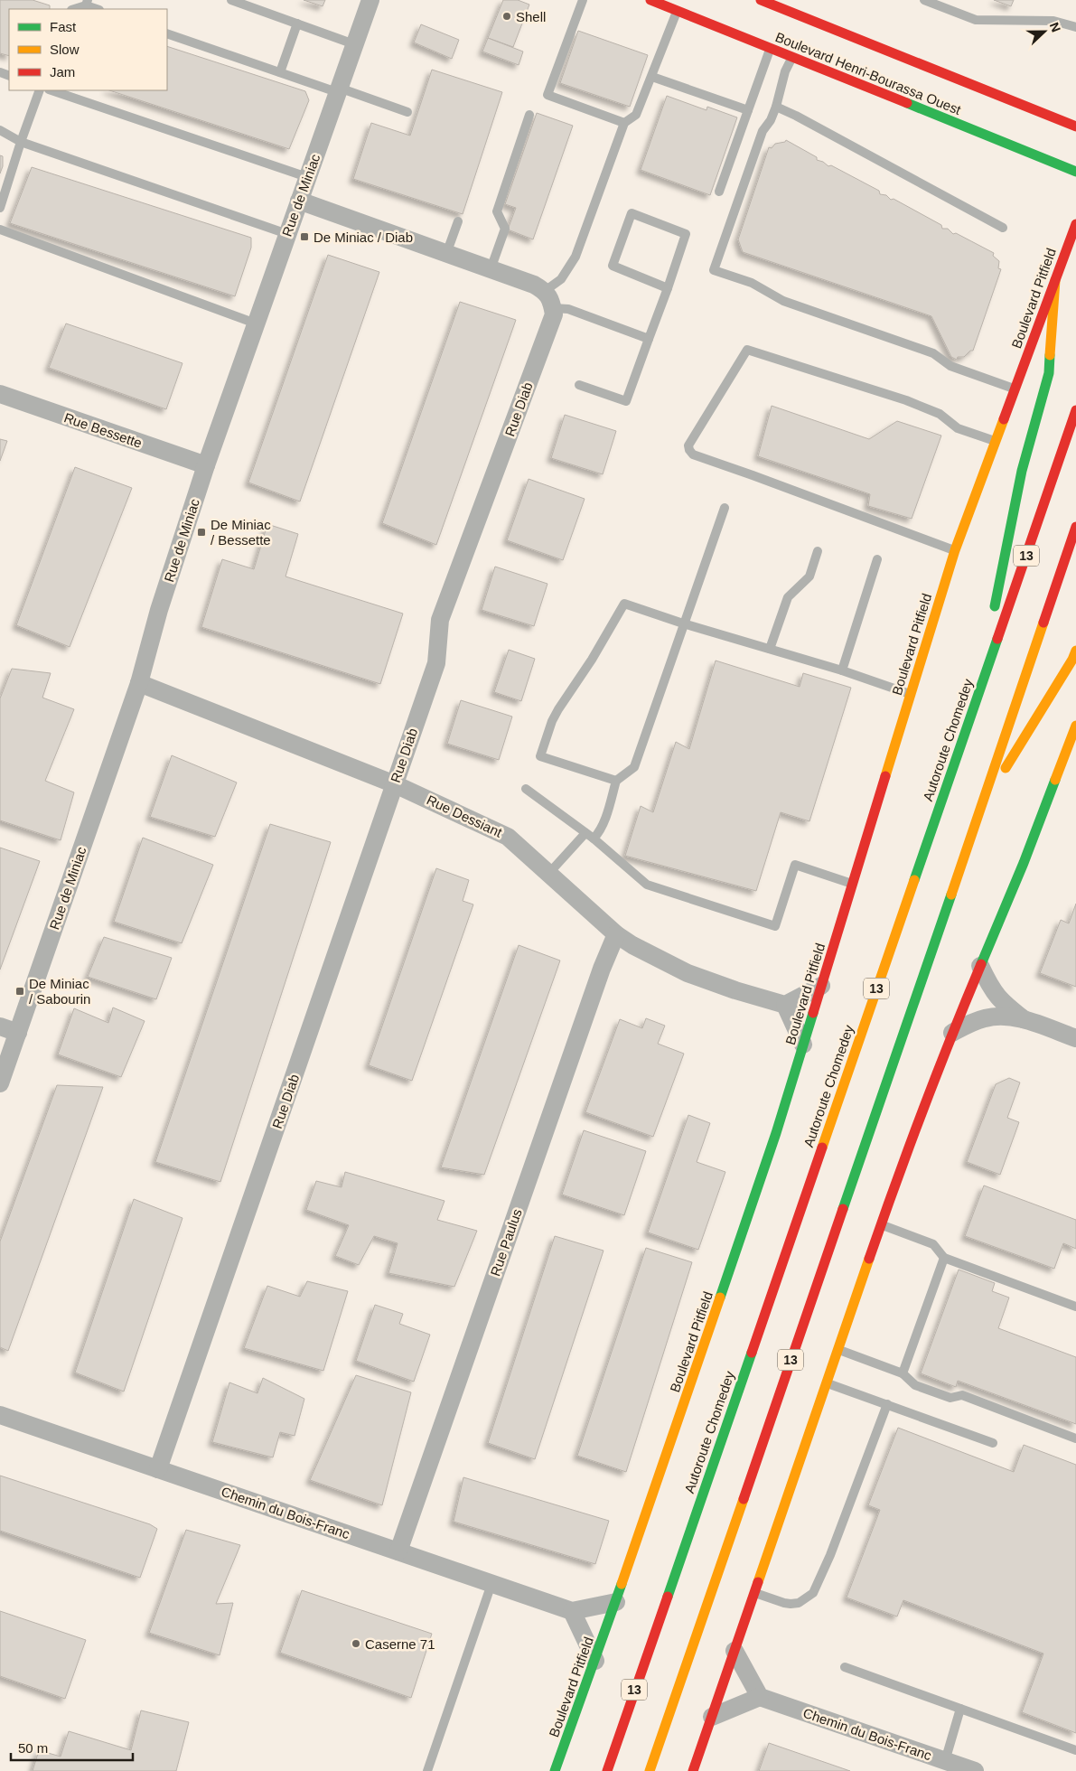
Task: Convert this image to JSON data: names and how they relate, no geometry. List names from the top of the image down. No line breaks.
{"streets":{"main road":["Boulevard Henri-Bourassa Ouest","Boulevard Pitfield","13","Autoroute Chomedey"],"street":["Rue de Miniac","Rue Diab","Rue Bessette","Rue Dessiant","Rue Paulus","Chemin du Bois-Franc"]},"crossings":[["Rue de Miniac","Rue Bessette"],["Rue de Miniac","Rue Dessiant"],["Rue Diab","Rue Dessiant"],["Rue Diab","Chemin du Bois-Franc"],["Rue Dessiant","Rue Paulus"],["Rue Paulus","Chemin du Bois-Franc"]],"places":{"other":["Shell","Caserne 71"],"transit":["De Miniac / Diab","De Miniac / Bessette","De Miniac / Sabourin"]},"legend":["Fast","Slow","Jam"],"scale_bar":"50 m","north":"right"}
